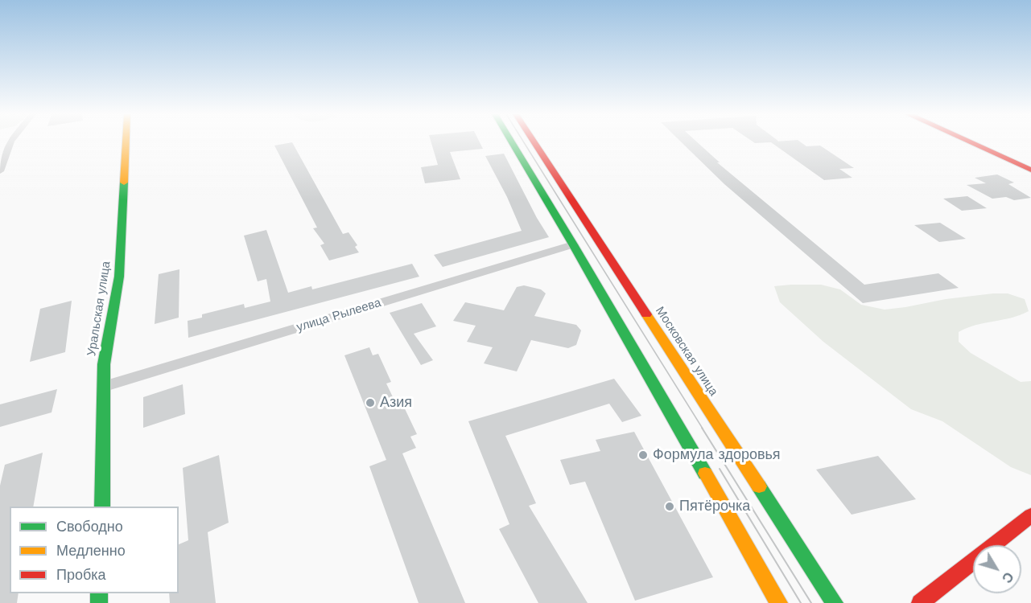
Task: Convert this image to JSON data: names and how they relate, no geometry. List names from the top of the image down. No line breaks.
{"streets":{"main road":["Уральская улица","Московская улица"],"street":["улица Рылеева"]},"crossings":[["Уральская улица","улица Рылеева"]],"places":["Азия","Формула здоровья","Пятёрочка"],"legend":["Свободно","Медленно","Пробка"],"north":"bottom right"}
